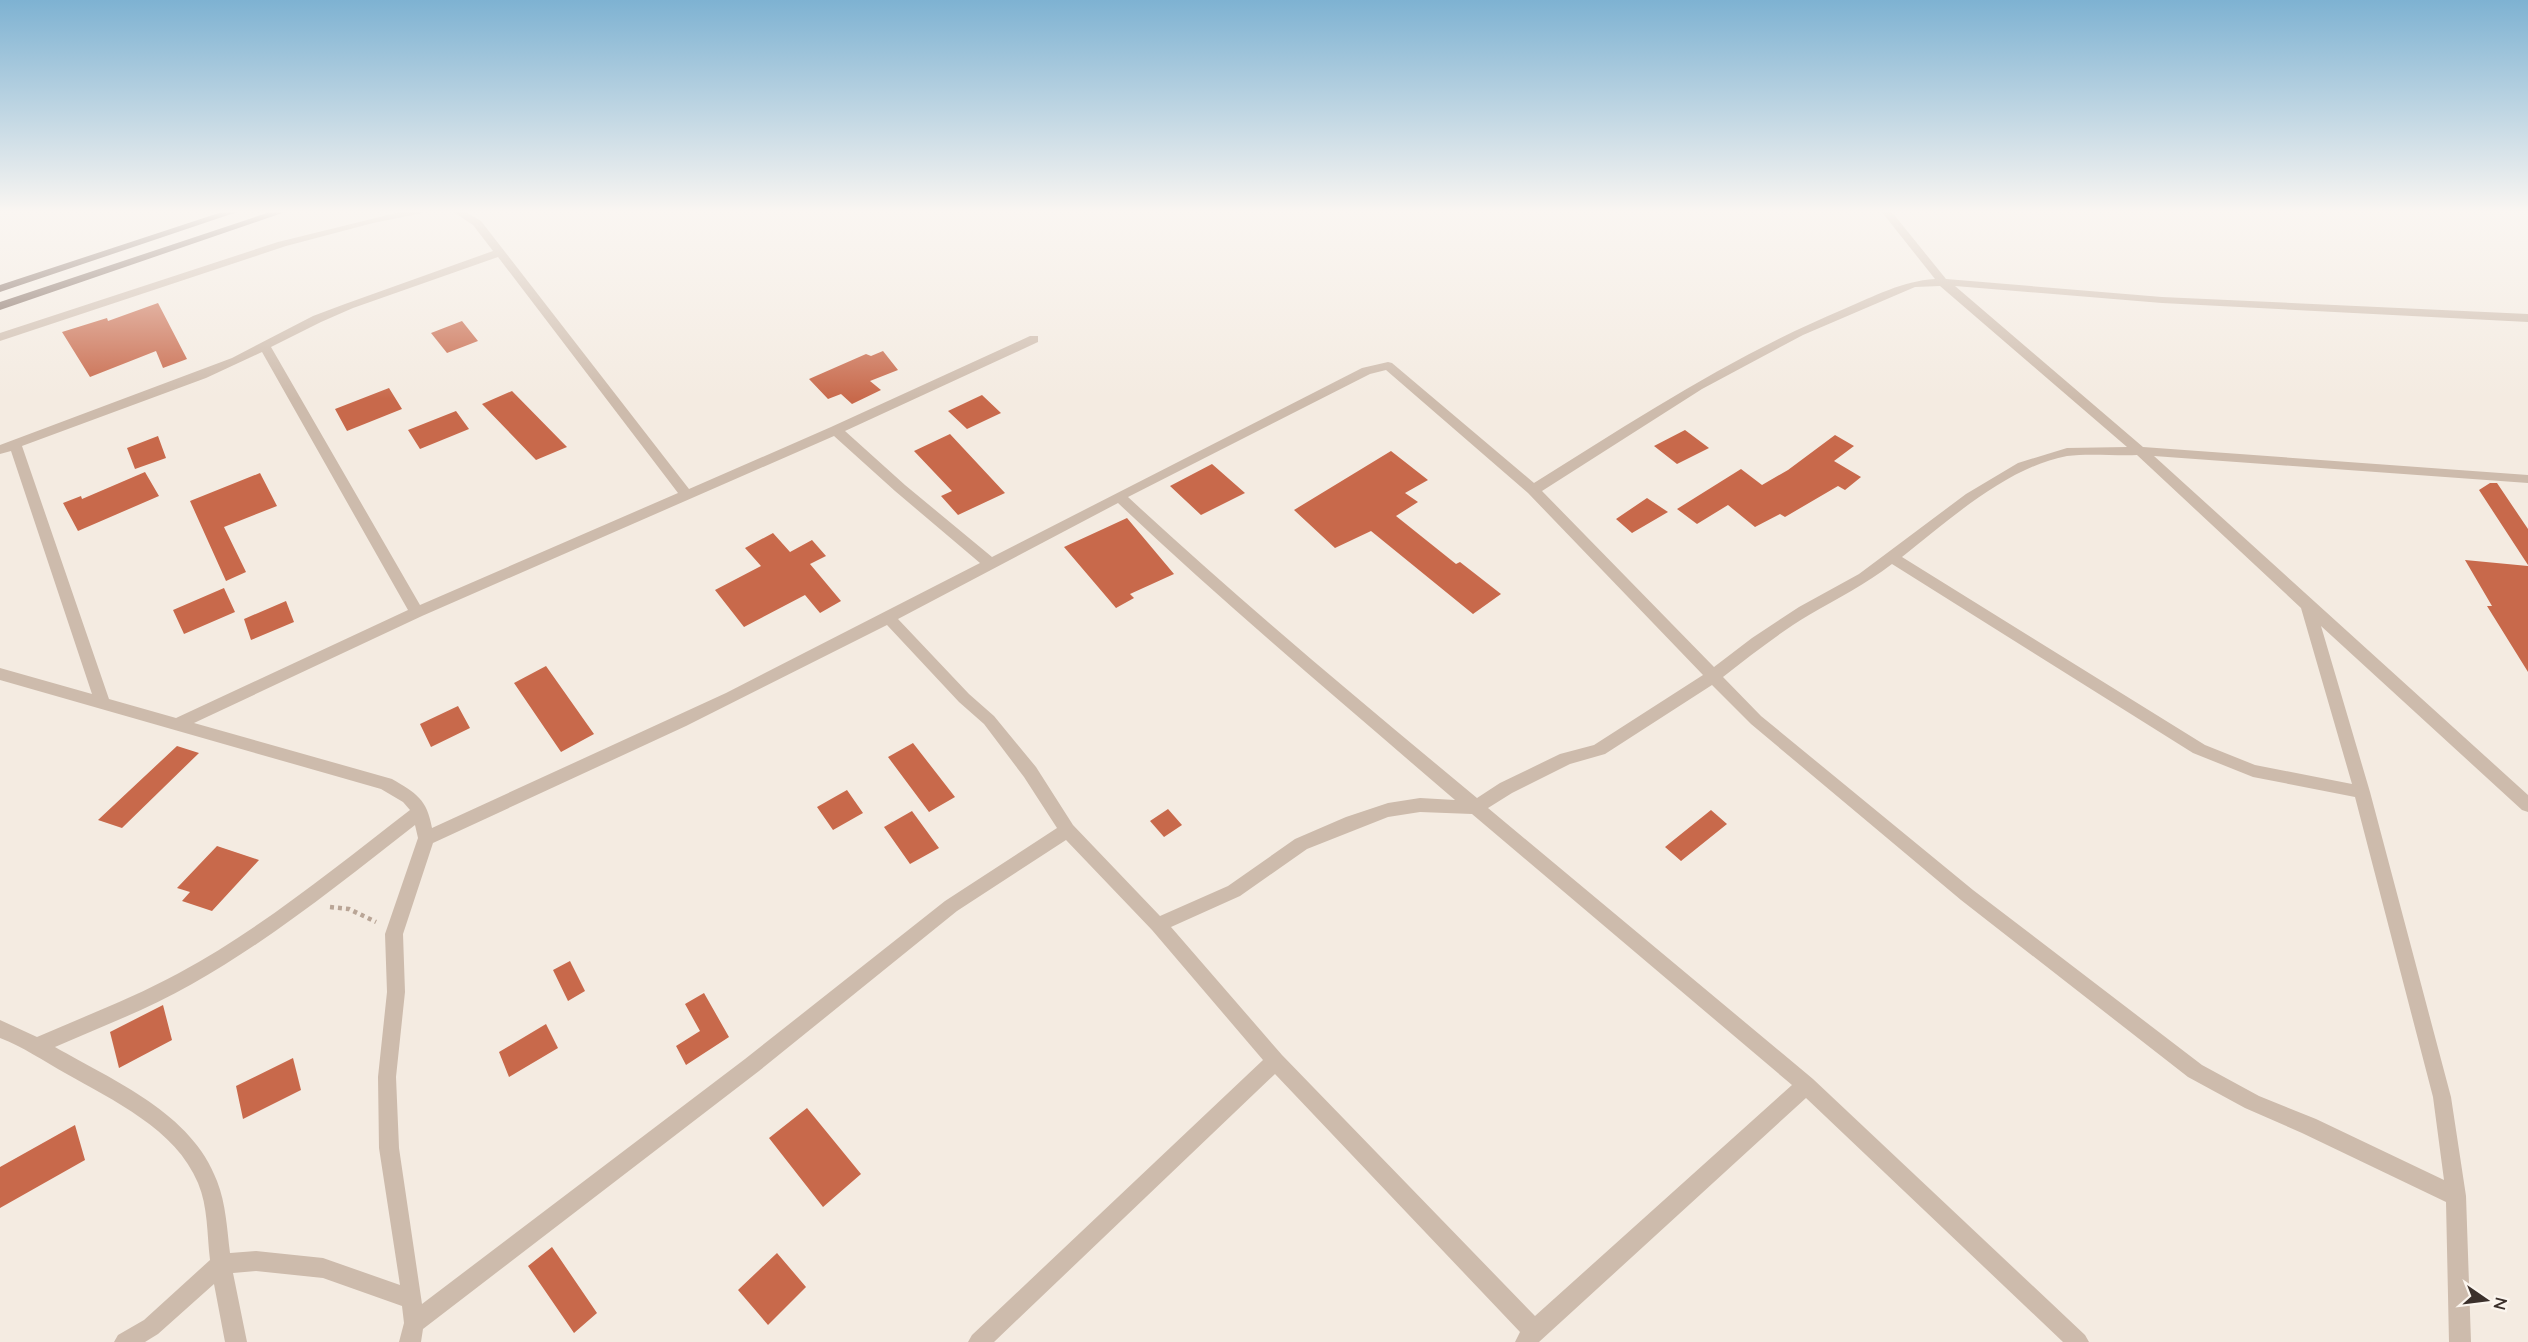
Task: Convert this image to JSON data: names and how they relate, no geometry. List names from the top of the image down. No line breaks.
{"north":"right"}
